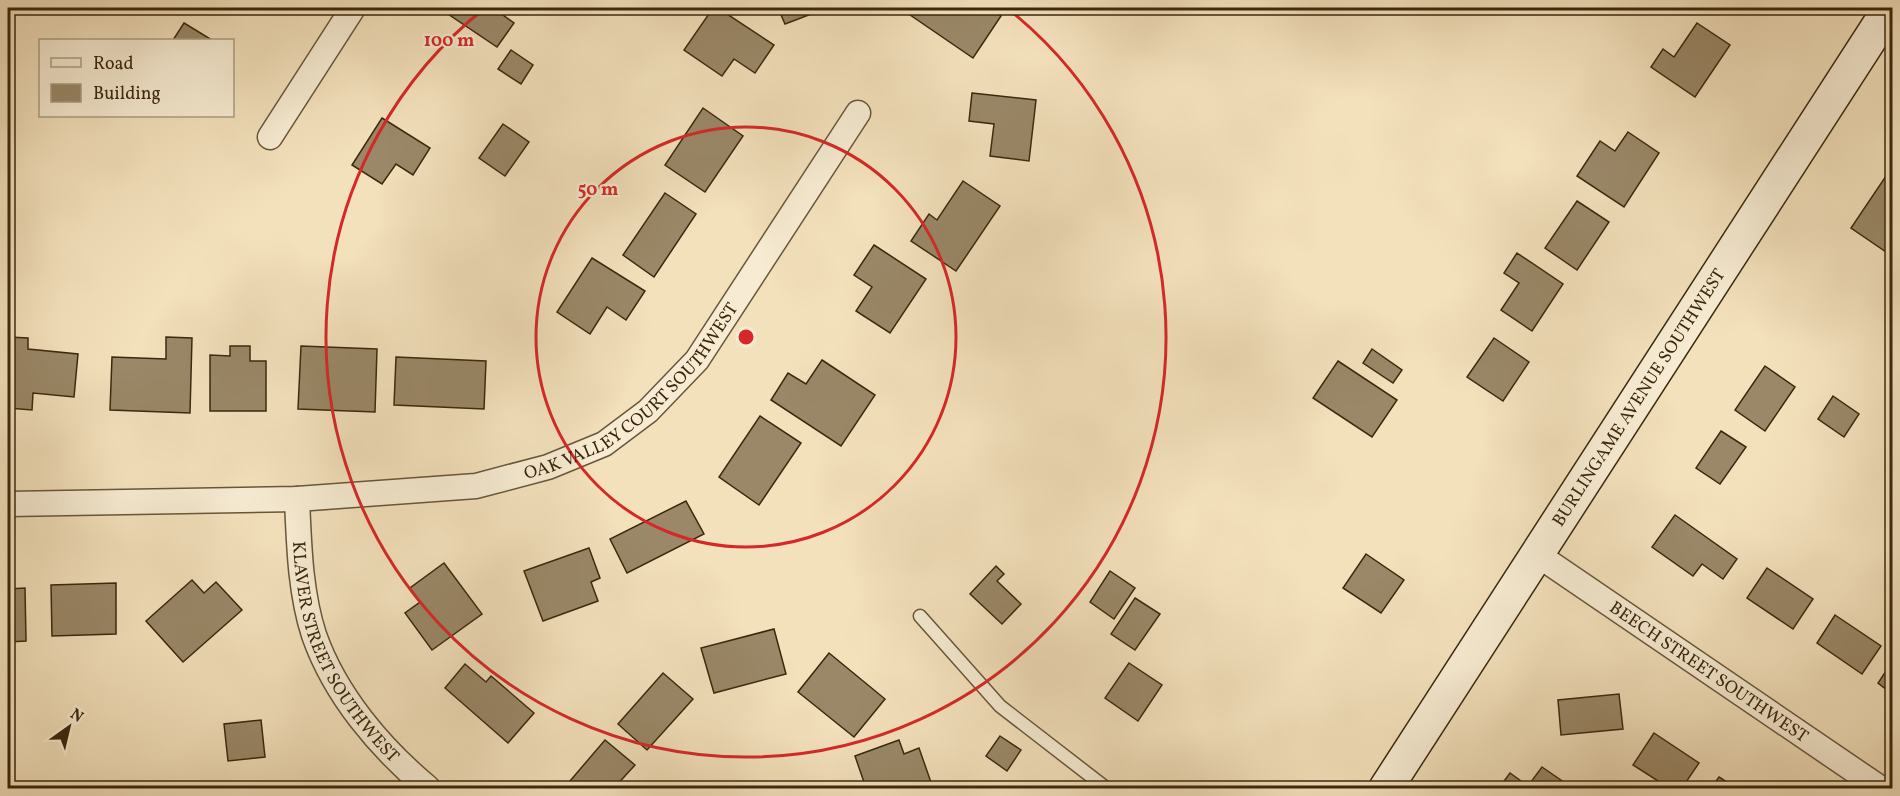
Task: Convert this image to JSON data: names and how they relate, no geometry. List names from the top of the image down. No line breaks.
{"streets":{"street":["OAK VALLEY COURT SOUTHWEST","BURLINGAME AVENUE SOUTHWEST","KLAVER STREET SOUTHWEST","BEECH STREET SOUTHWEST"]},"crossings":[["OAK VALLEY COURT SOUTHWEST","KLAVER STREET SOUTHWEST"],["BURLINGAME AVENUE SOUTHWEST","BEECH STREET SOUTHWEST"]],"legend":["Road","Building"],"north":"top right","rings":["100 m","50 m"]}
